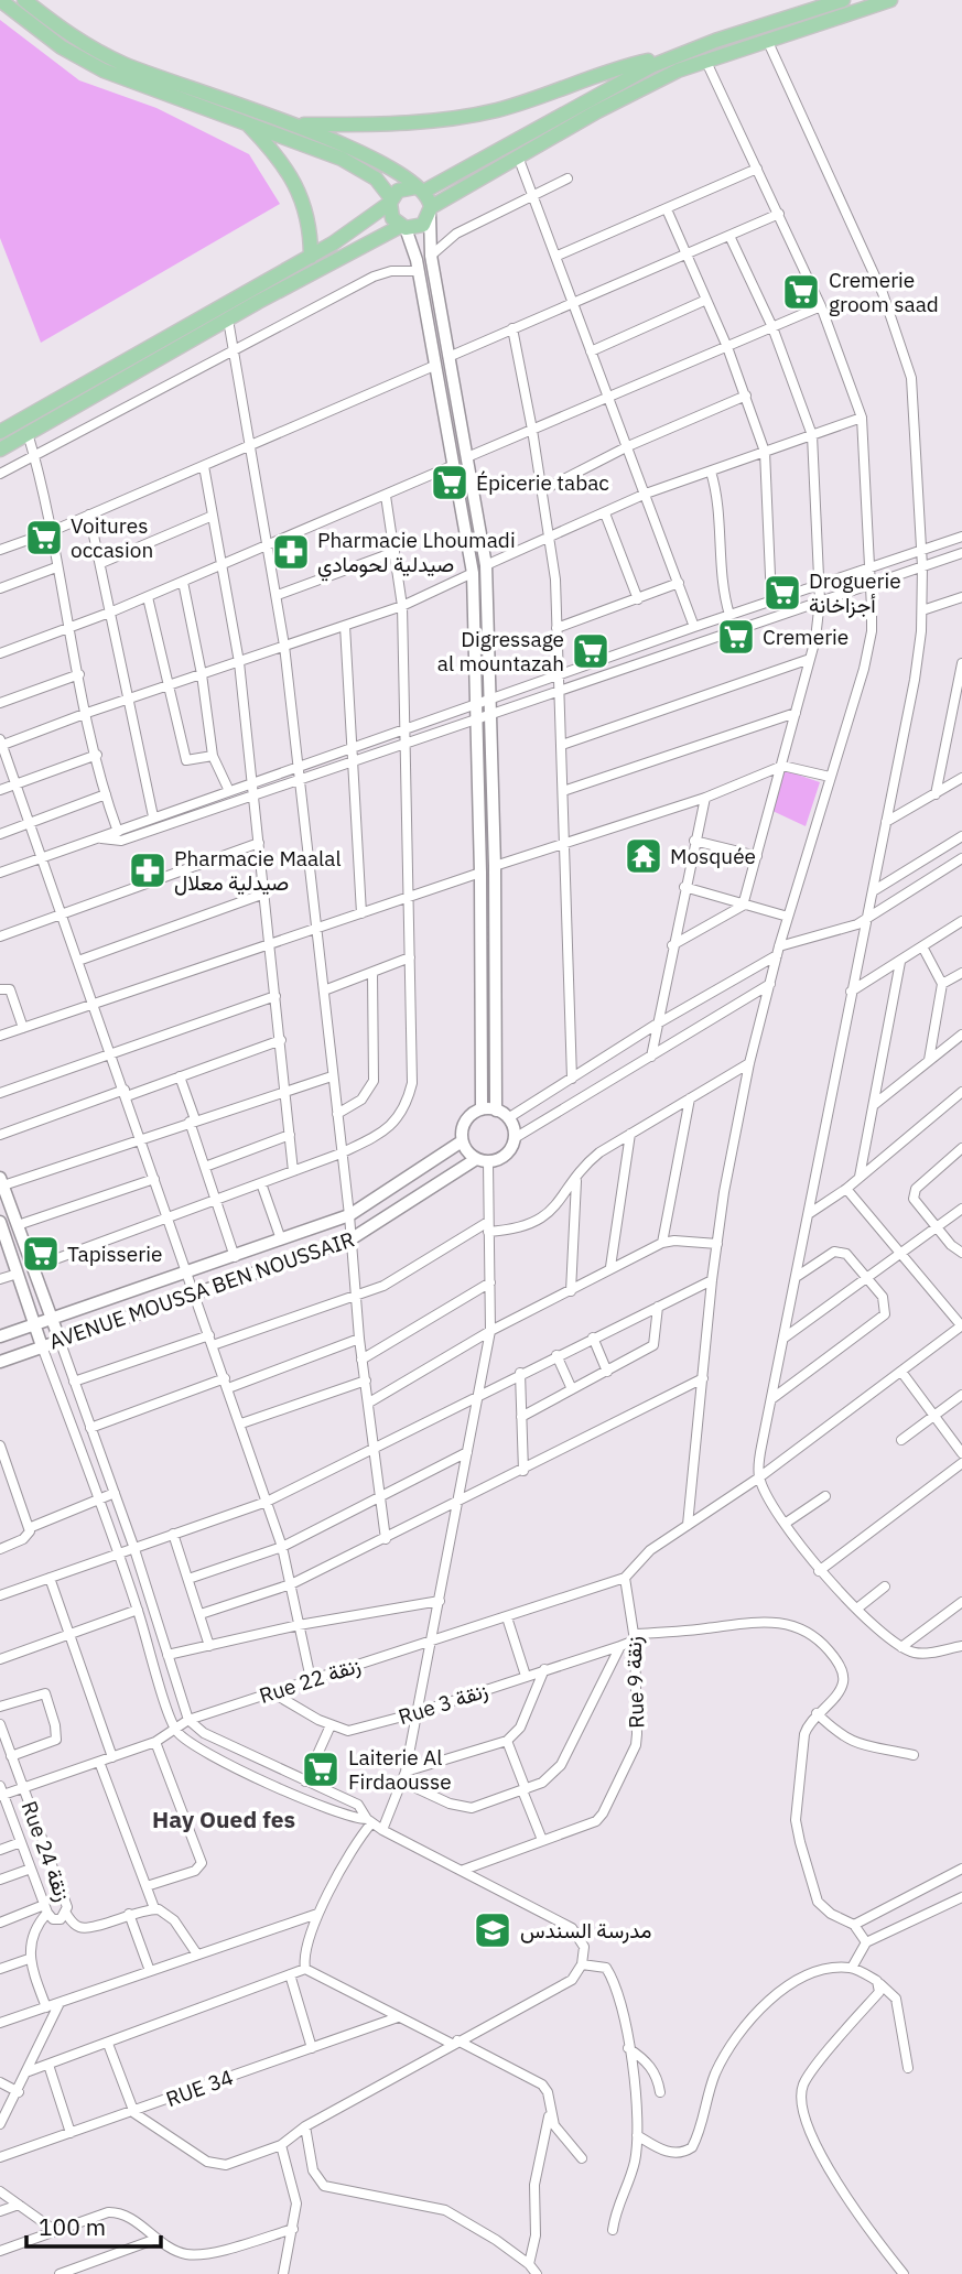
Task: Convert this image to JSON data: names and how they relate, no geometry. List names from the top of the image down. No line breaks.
{"streets":{"street":["AVENUE MOUSSA BEN NOUSSAIR","Rue 22 زنقة","Rue 9 زنقة","Rue 3 زنقة","Rue 24 زنقة","RUE 34"]},"crossings":[["Rue 22 زنقة","Rue 9 زنقة"],["Rue 22 زنقة","Rue 3 زنقة"],["Rue 22 زنقة","Rue 24 زنقة"],["Rue 9 زنقة","Rue 3 زنقة"]],"districts":["Hay Oued fes"],"places":{"supermarket":["Cremerie groom saad","Épicerie tabac","Voitures occasion","Droguerie أجزاخانة","Cremerie","Digressage al mountazah","Tapisserie","Laiterie Al Firdaousse"],"pharmacy":["Pharmacie Lhoumadi صيدلية لحومادي","Pharmacie Maalal صيدلية معلال"],"temple":["Mosquée"],"school or university":["مدرسة السندس"]},"scale_bar":"100 m"}
